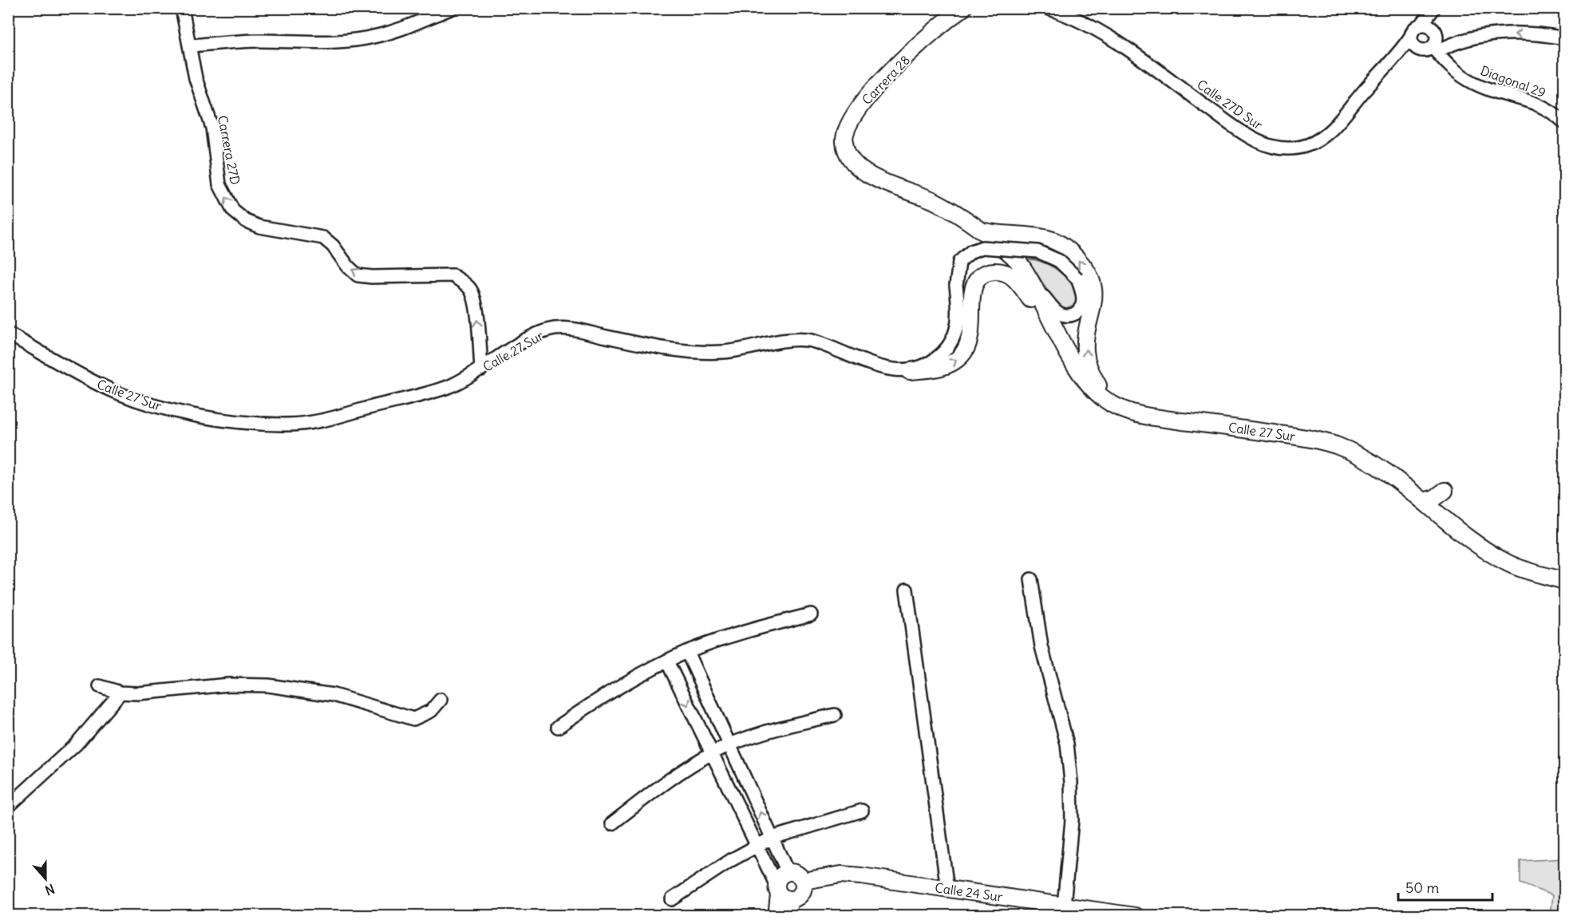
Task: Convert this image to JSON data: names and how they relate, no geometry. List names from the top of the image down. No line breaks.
{"streets":{"street":["Carrera 28","Diagonal 29","Calle 27D Sur","Carrera 27D","Calle 27 Sur","Calle 24 Sur"]},"crossings":[["Carrera 28","Calle 27 Sur"],["Diagonal 29","Calle 27D Sur"],["Carrera 27D","Calle 27 Sur"]],"one_way":["Carrera 27D"],"scale_bar":"50 m","north":"bottom"}
